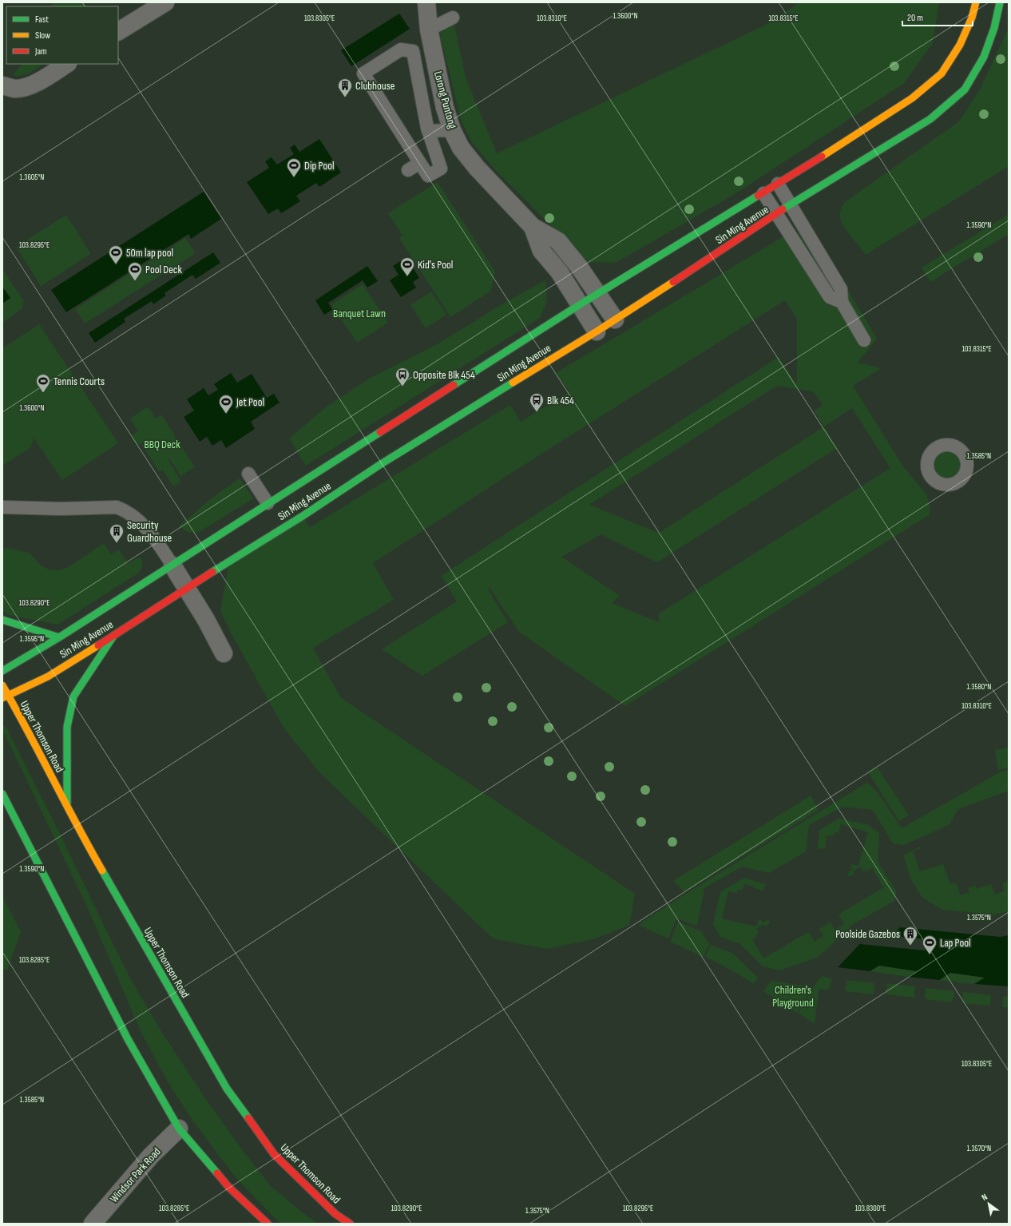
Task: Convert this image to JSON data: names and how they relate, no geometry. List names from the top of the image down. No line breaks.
{"streets":{"main road":["Sin Ming Avenue","Upper Thomson Road"],"street":["Lorong Puntong","Windsor Park Road"]},"crossings":[["Lorong Puntong","Sin Ming Avenue"],["Sin Ming Avenue","Upper Thomson Road"]],"parks":["Banquet Lawn","BBQ Deck","Children's Playground"],"places":{"building":["Clubhouse","Security Guardhouse","Poolside Gazebos"],"sports":["Dip Pool","50m lap pool","Kid's Pool","Pool Deck","Tennis Courts","Jet Pool","Lap Pool"],"bus stop":["Opposite Blk 454","Blk 454"]},"legend":["Fast","Slow","Jam"],"scale_bar":"20 m","north":"top left","coordinates":["1.3600°N","103.8305°E","103.8310°E","103.8315°E","1.3605°N","1.3590°N","103.8295°E","1.3585°N","103.8290°E","1.3595°N","1.3580°N","1.3575°N","103.8285°E","1.3570°N","103.8300°E"]}
